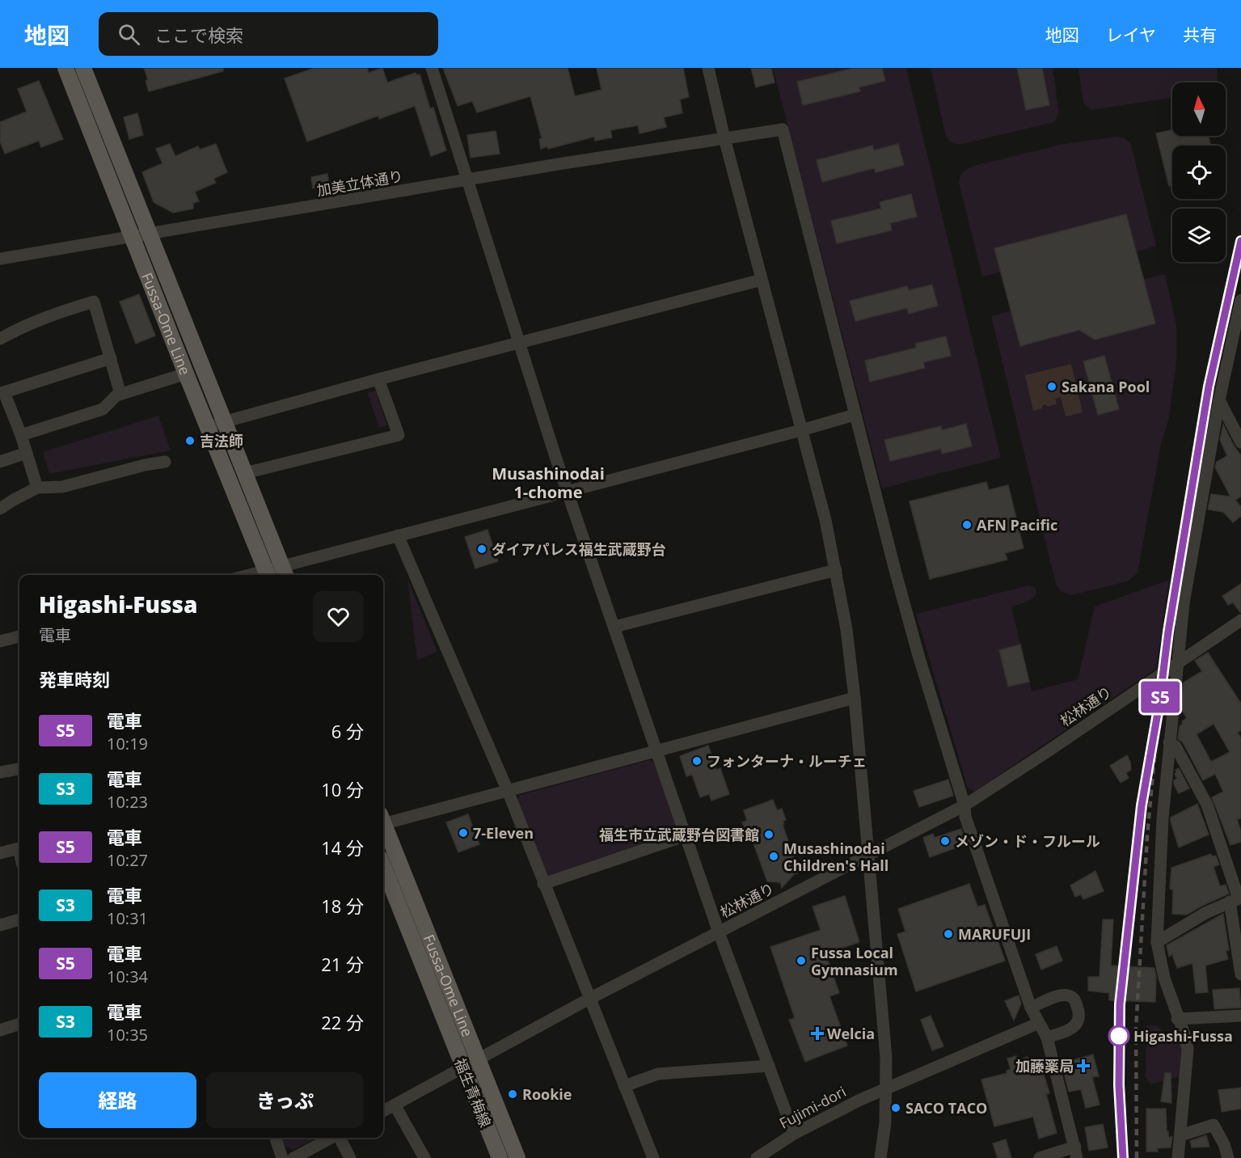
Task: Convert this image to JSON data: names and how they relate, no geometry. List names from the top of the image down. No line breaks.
{"streets":{"main road":["Fussa-Ome Line","福生青梅線"],"street":["加美立体通り","松林通り","Fujimi-dori"]},"crossings":[["加美立体通り","Fussa-Ome Line"],["Fussa-Ome Line","松林通り"],["Fussa-Ome Line","福生青梅線"],["松林通り","福生青梅線"]],"districts":["Musashinodai 1-chome"],"places":{"other":["Sakana Pool","吉法師","AFN Pacific","ダイアパレス福生武蔵野台","フォンターナ・ルーチェ","7-Eleven","福生市立武蔵野台図書館","メゾン・ド・フルール","Musashinodai Children's Hall","MARUFUJI","Fussa Local Gymnasium","Higashi-Fussa","Rookie","SACO TACO"],"health":["Welcia","加藤薬局"]},"north":"top","page":{"header":"地図","search":"ここで検索","nav":["地図","レイヤ","共有"],"on_map":"S5","heading":[["Higashi-Fussa","電車"],"発車時刻"],"list":[{"mark":"S5","name":"電車","note":"10:19","value":"6 分"},{"mark":"S3","name":"電車","note":"10:23","value":"10 分"},{"mark":"S5","name":"電車","note":"10:27","value":"14 分"},{"mark":"S3","name":"電車","note":"10:31","value":"18 分"},{"mark":"S5","name":"電車","note":"10:34","value":"21 分"},{"mark":"S3","name":"電車","note":"10:35","value":"22 分"}],"buttons":["経路","きっぷ"]}}
